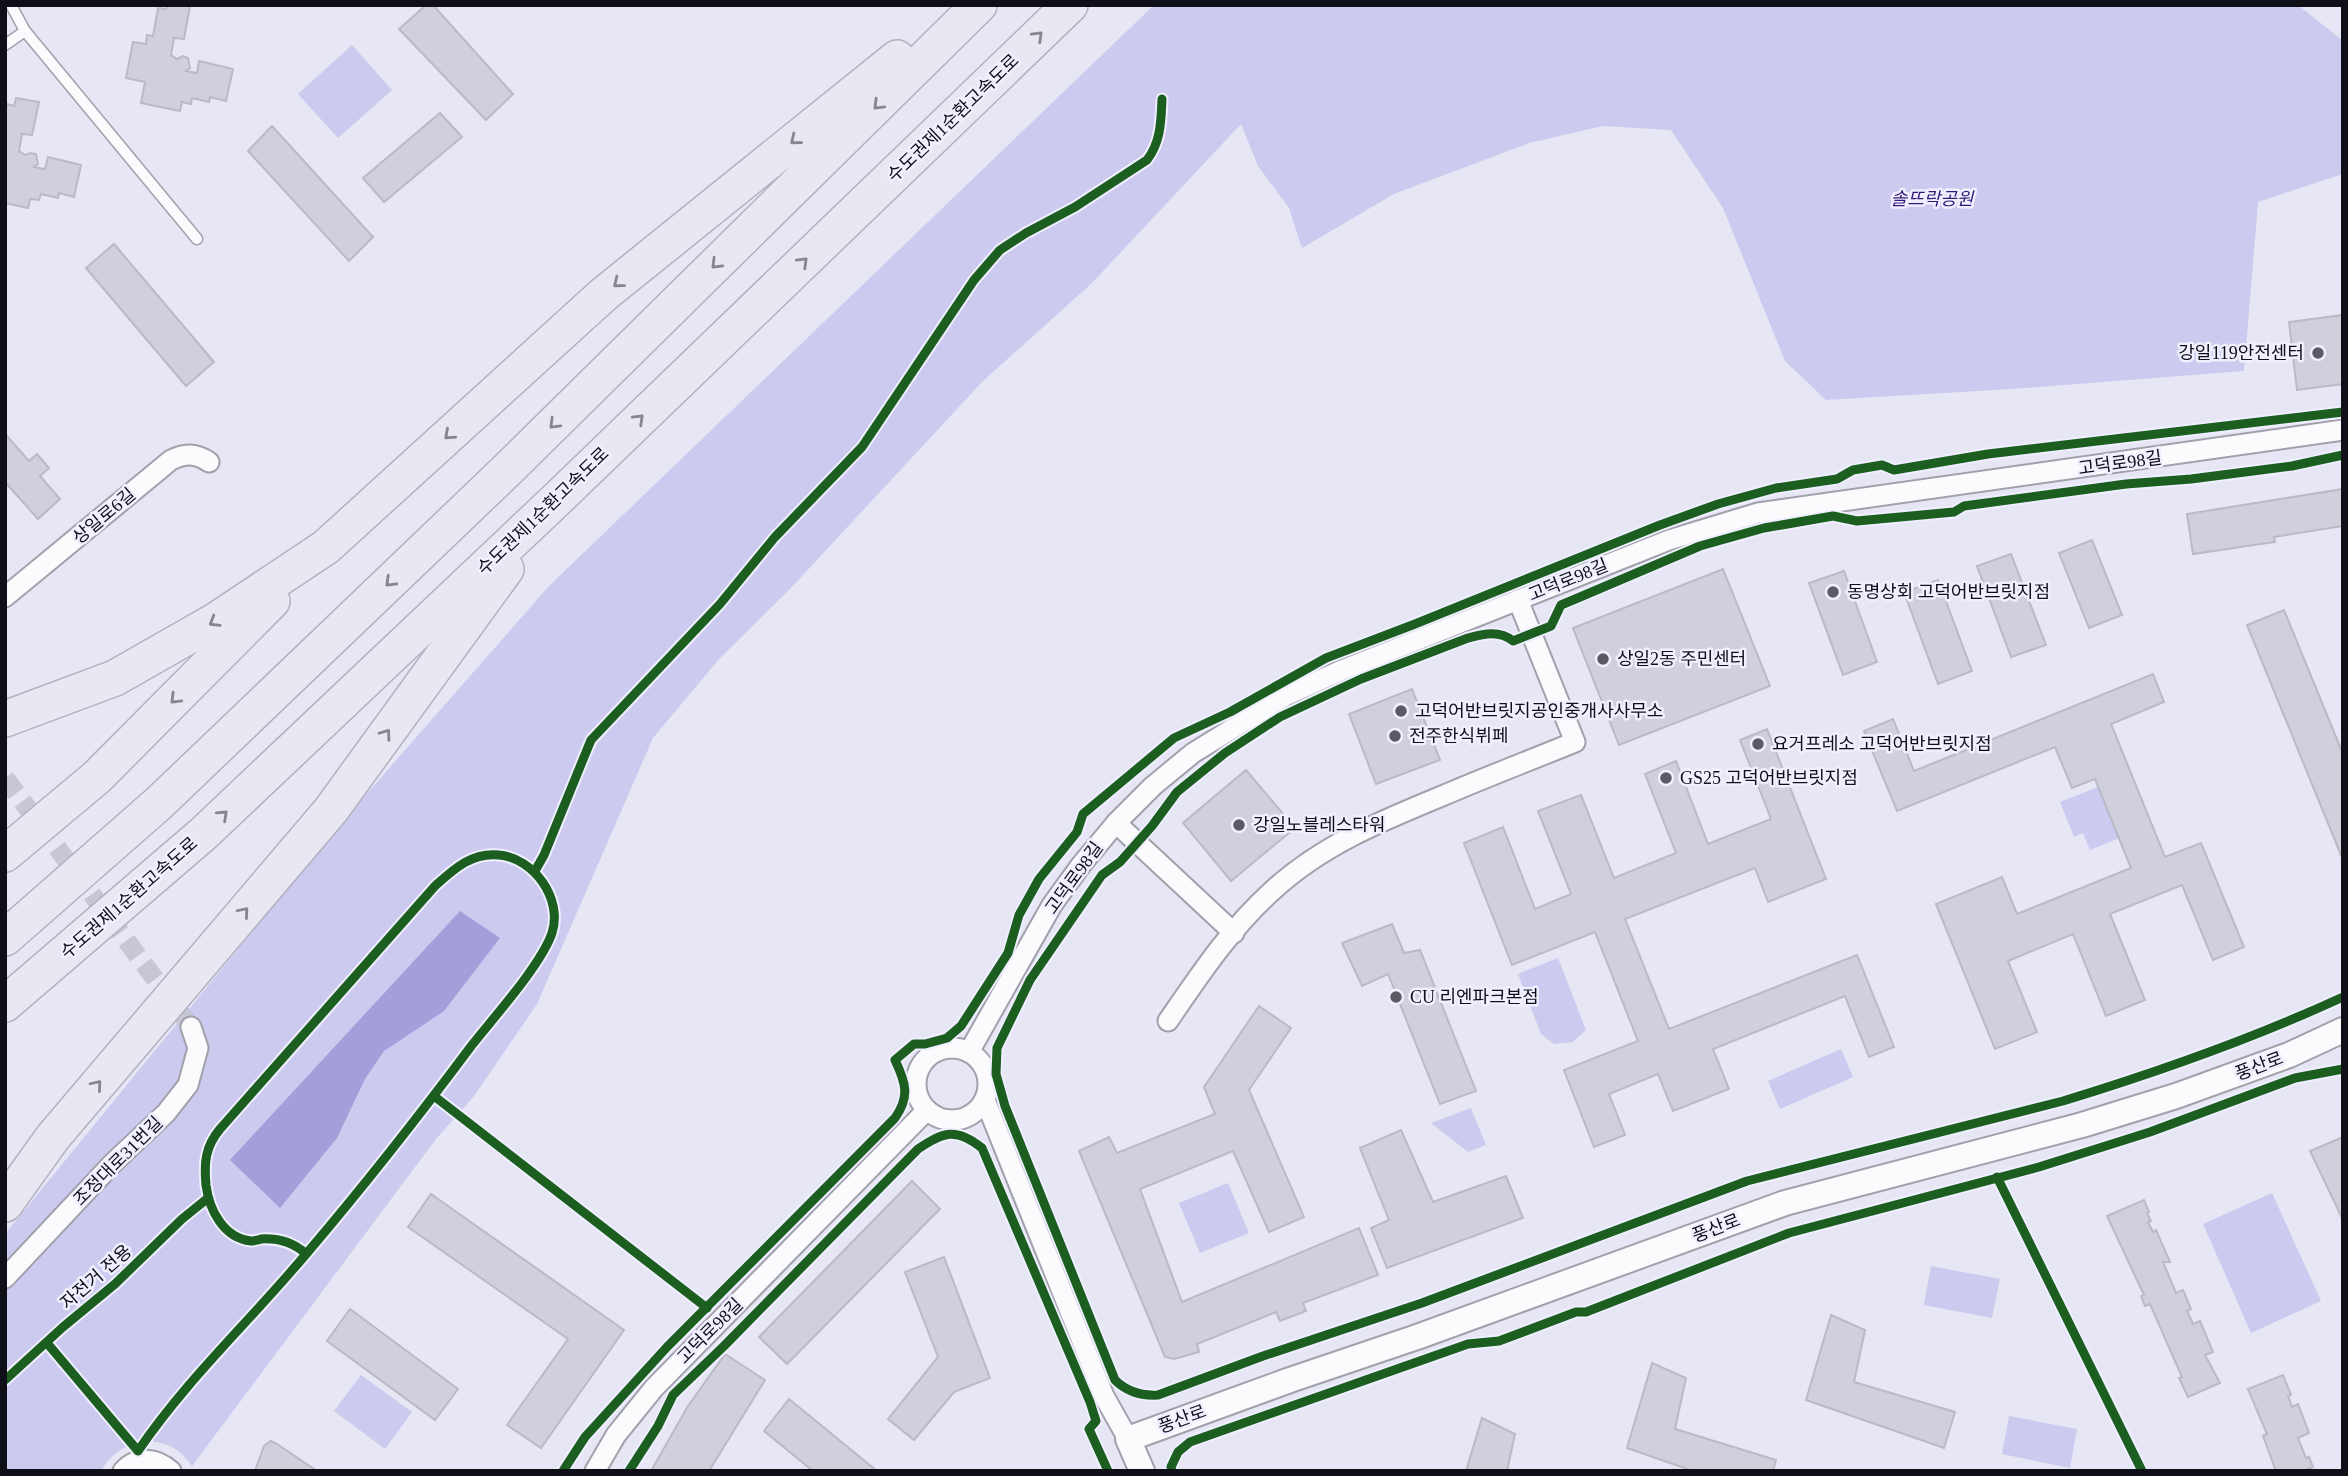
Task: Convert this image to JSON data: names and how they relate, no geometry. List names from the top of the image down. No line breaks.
{"streets":{"highway":["수도권제1순환고속도로"],"street":["고덕로98길","상일로6길","풍산로","조정대로31번길"],"cycle path":["자전거 전용"]},"parks":["솔뜨락공원"],"places":["강일119안전센터","동명상회 고덕어반브릿지점","상일2동 주민센터","고덕어반브릿지공인중개사사무소","전주한식뷔페","요거프레소 고덕어반브릿지점","GS25 고덕어반브릿지점","강일노블레스타워","CU 리엔파크본점"]}
